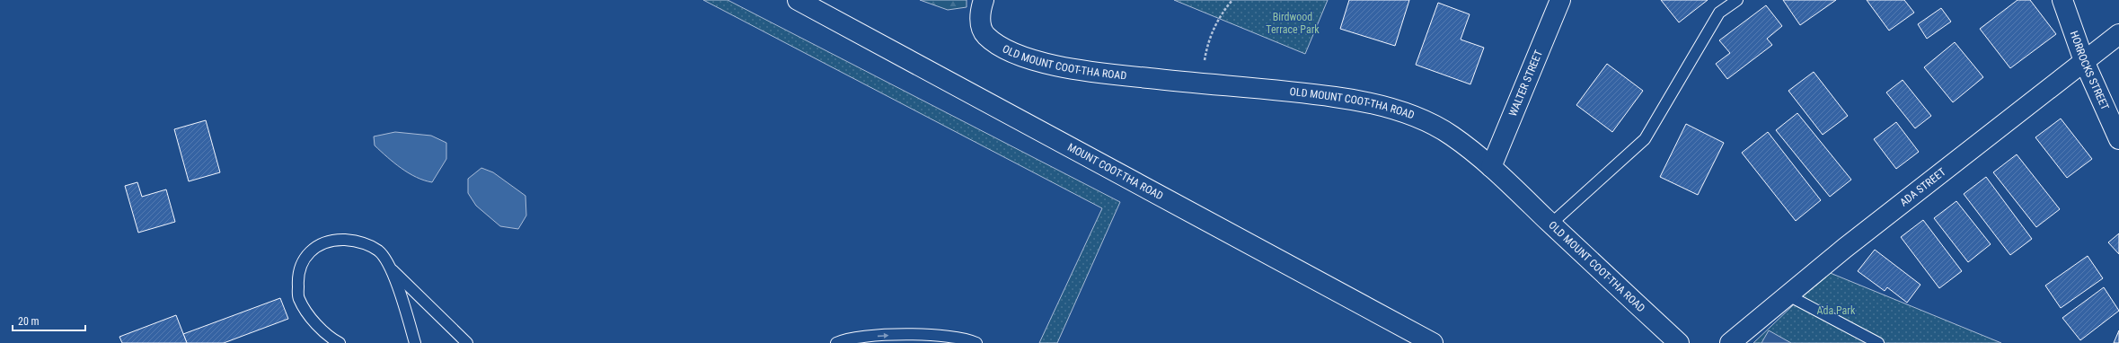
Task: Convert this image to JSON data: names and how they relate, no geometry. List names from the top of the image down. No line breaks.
{"streets":{"street":["OLD MOUNT COOT-THA ROAD","HORROCKS STREET","WALTER STREET","MOUNT COOT-THA ROAD","ADA STREET"]},"crossings":[["OLD MOUNT COOT-THA ROAD","WALTER STREET"],["HORROCKS STREET","ADA STREET"]],"parks":["Birdwood Terrace Park","Ada Park"],"scale_bar":"20 m"}
